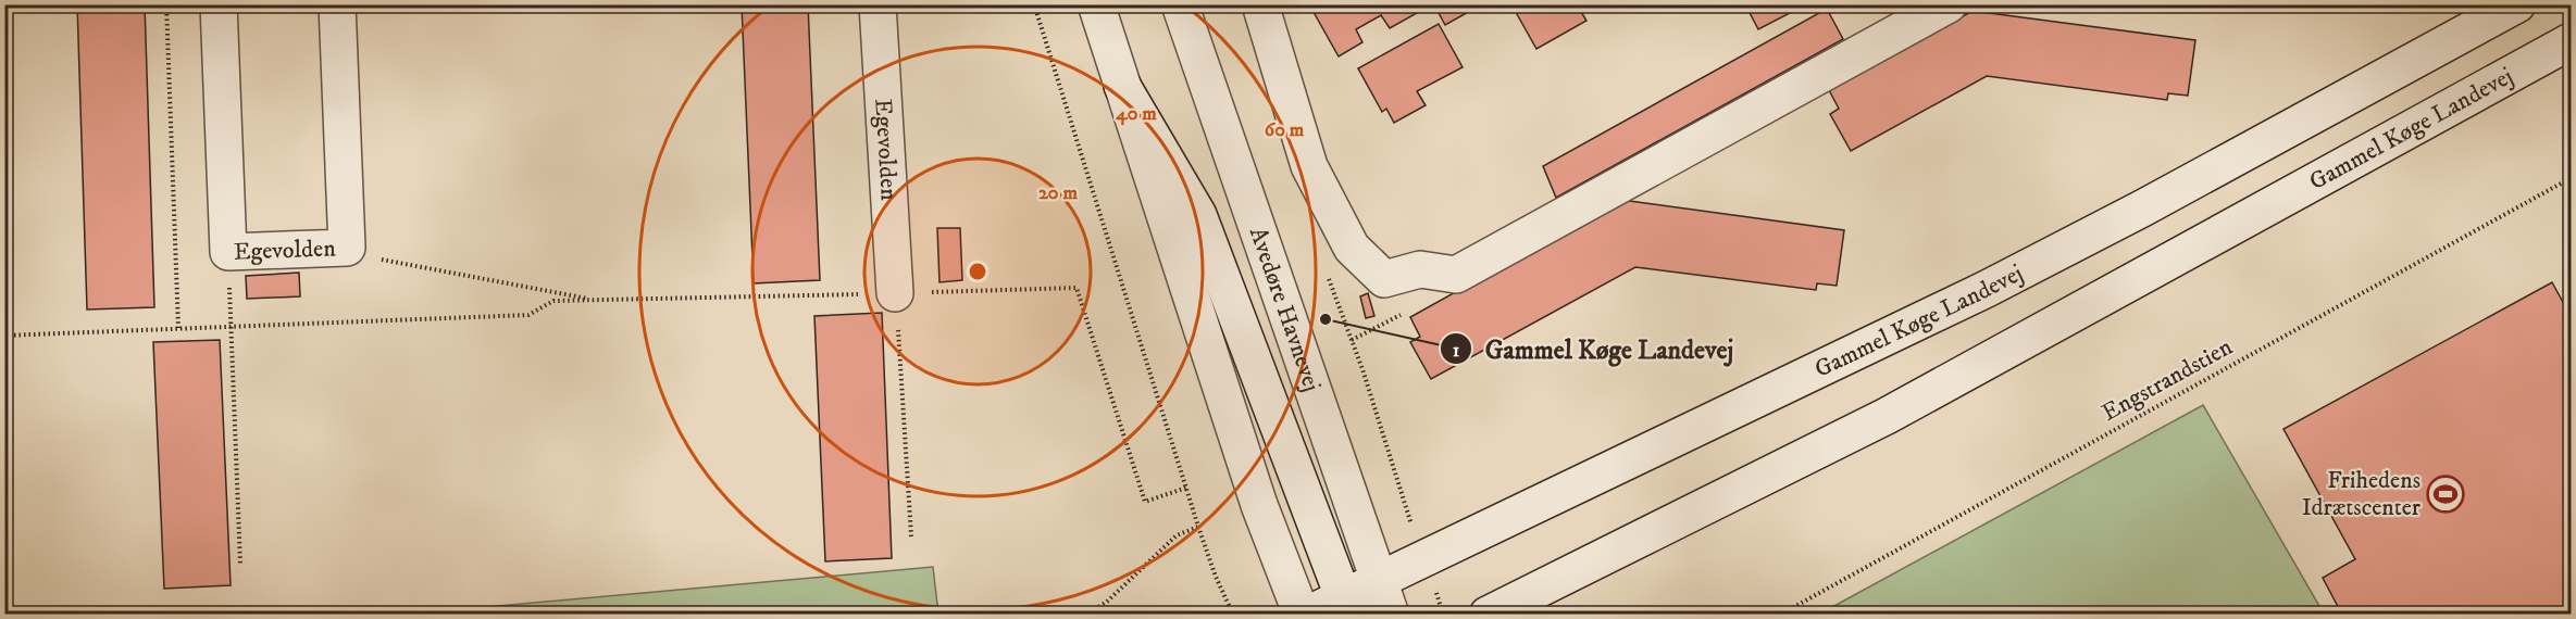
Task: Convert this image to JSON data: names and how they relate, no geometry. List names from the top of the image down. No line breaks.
{"streets":{"street":["Gammel Køge Landevej","Egevolden","Avedøre Havnevej"],"path":["Engstrandstien"]},"crossings":[["Gammel Køge Landevej","Avedøre Havnevej"]],"places":{"other":["Gammel Køge Landevej"],"sports":["Frihedens Idrætscenter"]},"rings":["40 m","60 m","20 m"]}
